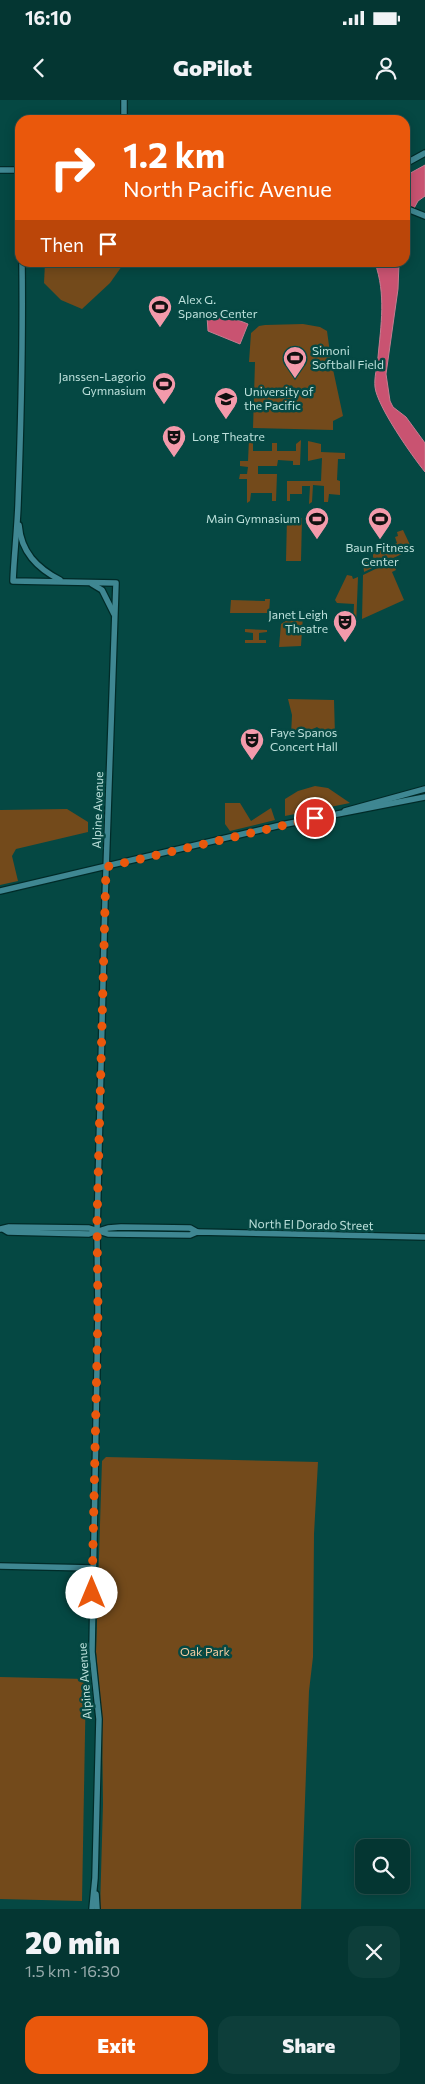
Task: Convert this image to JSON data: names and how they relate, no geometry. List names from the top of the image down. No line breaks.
{"streets":{"street":["Alpine Avenue","North El Dorado Street"]},"crossings":[["Alpine Avenue","North El Dorado Street"]],"parks":["Oak Park"],"places":{"sports":["Alex G. Spanos Center","Simoni Softball Field","Janssen-Lagorio Gymnasium","Main Gymnasium","Baun Fitness Center"],"school or university":["University of the Pacific"],"theatre":["Long Theatre","Janet Leigh Theatre","Faye Spanos Concert Hall"]},"page":{"status":"16:10","header":"GoPilot","turn":["1.2 km","North Pacific Avenue"],"then":"Then","heading":["20 min","1.5 km · 16:30"],"buttons":["Exit","Share"]}}
